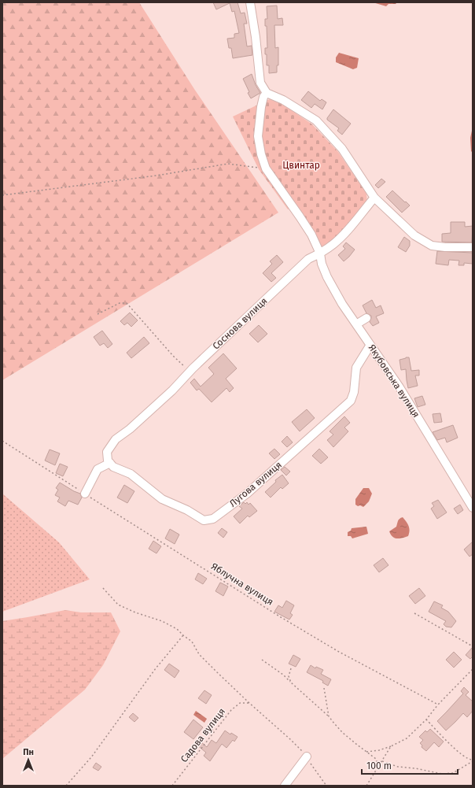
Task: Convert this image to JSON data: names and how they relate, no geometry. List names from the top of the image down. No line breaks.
{"streets":{"street":["Соснова вулиця","Якубовська вулиця","Лугова вулиця"],"path":["Яблучна вулиця","Садова вулиця"]},"crossings":[["Соснова вулиця","Якубовська вулиця"],["Соснова вулиця","Лугова вулиця"],["Якубовська вулиця","Лугова вулиця"]],"parks":["Цвинтар"],"scale_bar":"100 m","north":"top"}
